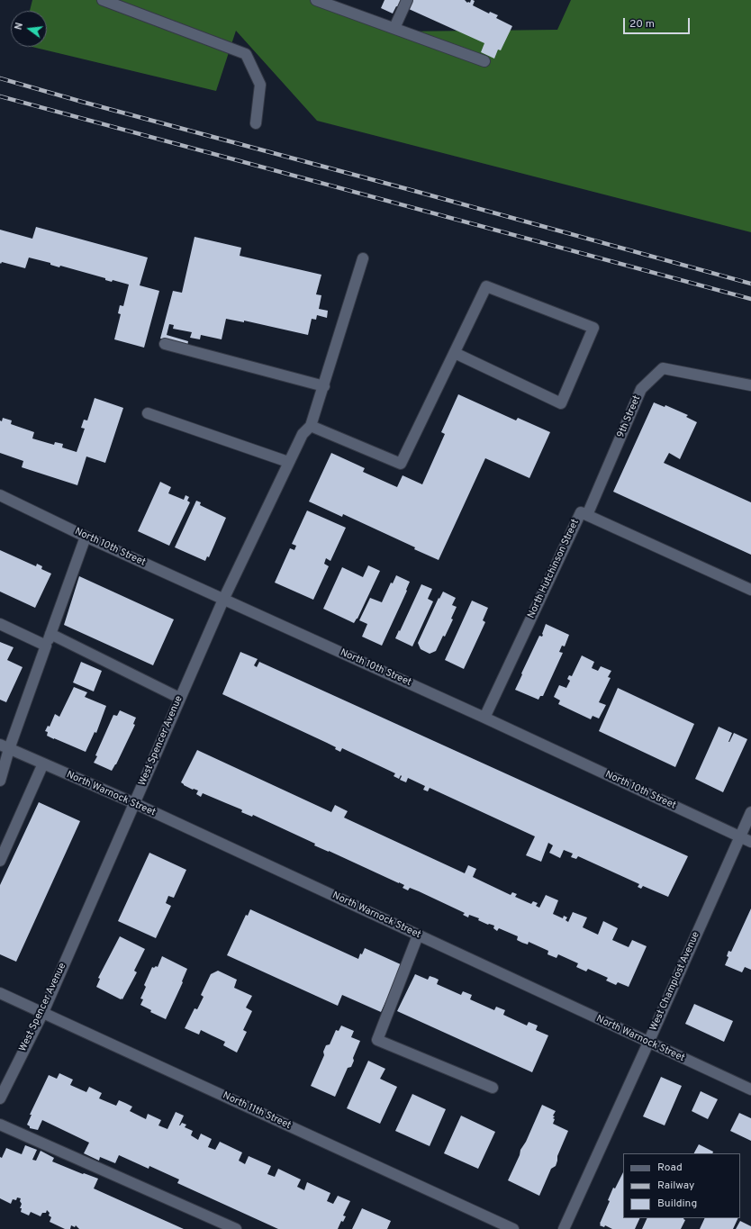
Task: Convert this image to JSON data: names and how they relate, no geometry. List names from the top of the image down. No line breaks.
{"streets":{"street":["9th Street","North 10th Street","North Hutchinson Street","West Spencer Avenue","North Warnock Street","West Champlost Avenue","North 11th Street"]},"crossings":[["9th Street","North Hutchinson Street"],["North 10th Street","North Hutchinson Street"],["North 10th Street","West Spencer Avenue"],["North 10th Street","West Champlost Avenue"],["West Spencer Avenue","North Warnock Street"],["West Spencer Avenue","North 11th Street"],["North Warnock Street","West Champlost Avenue"]],"legend":["Road","Railway","Building"],"scale_bar":"20 m","north":"left"}
